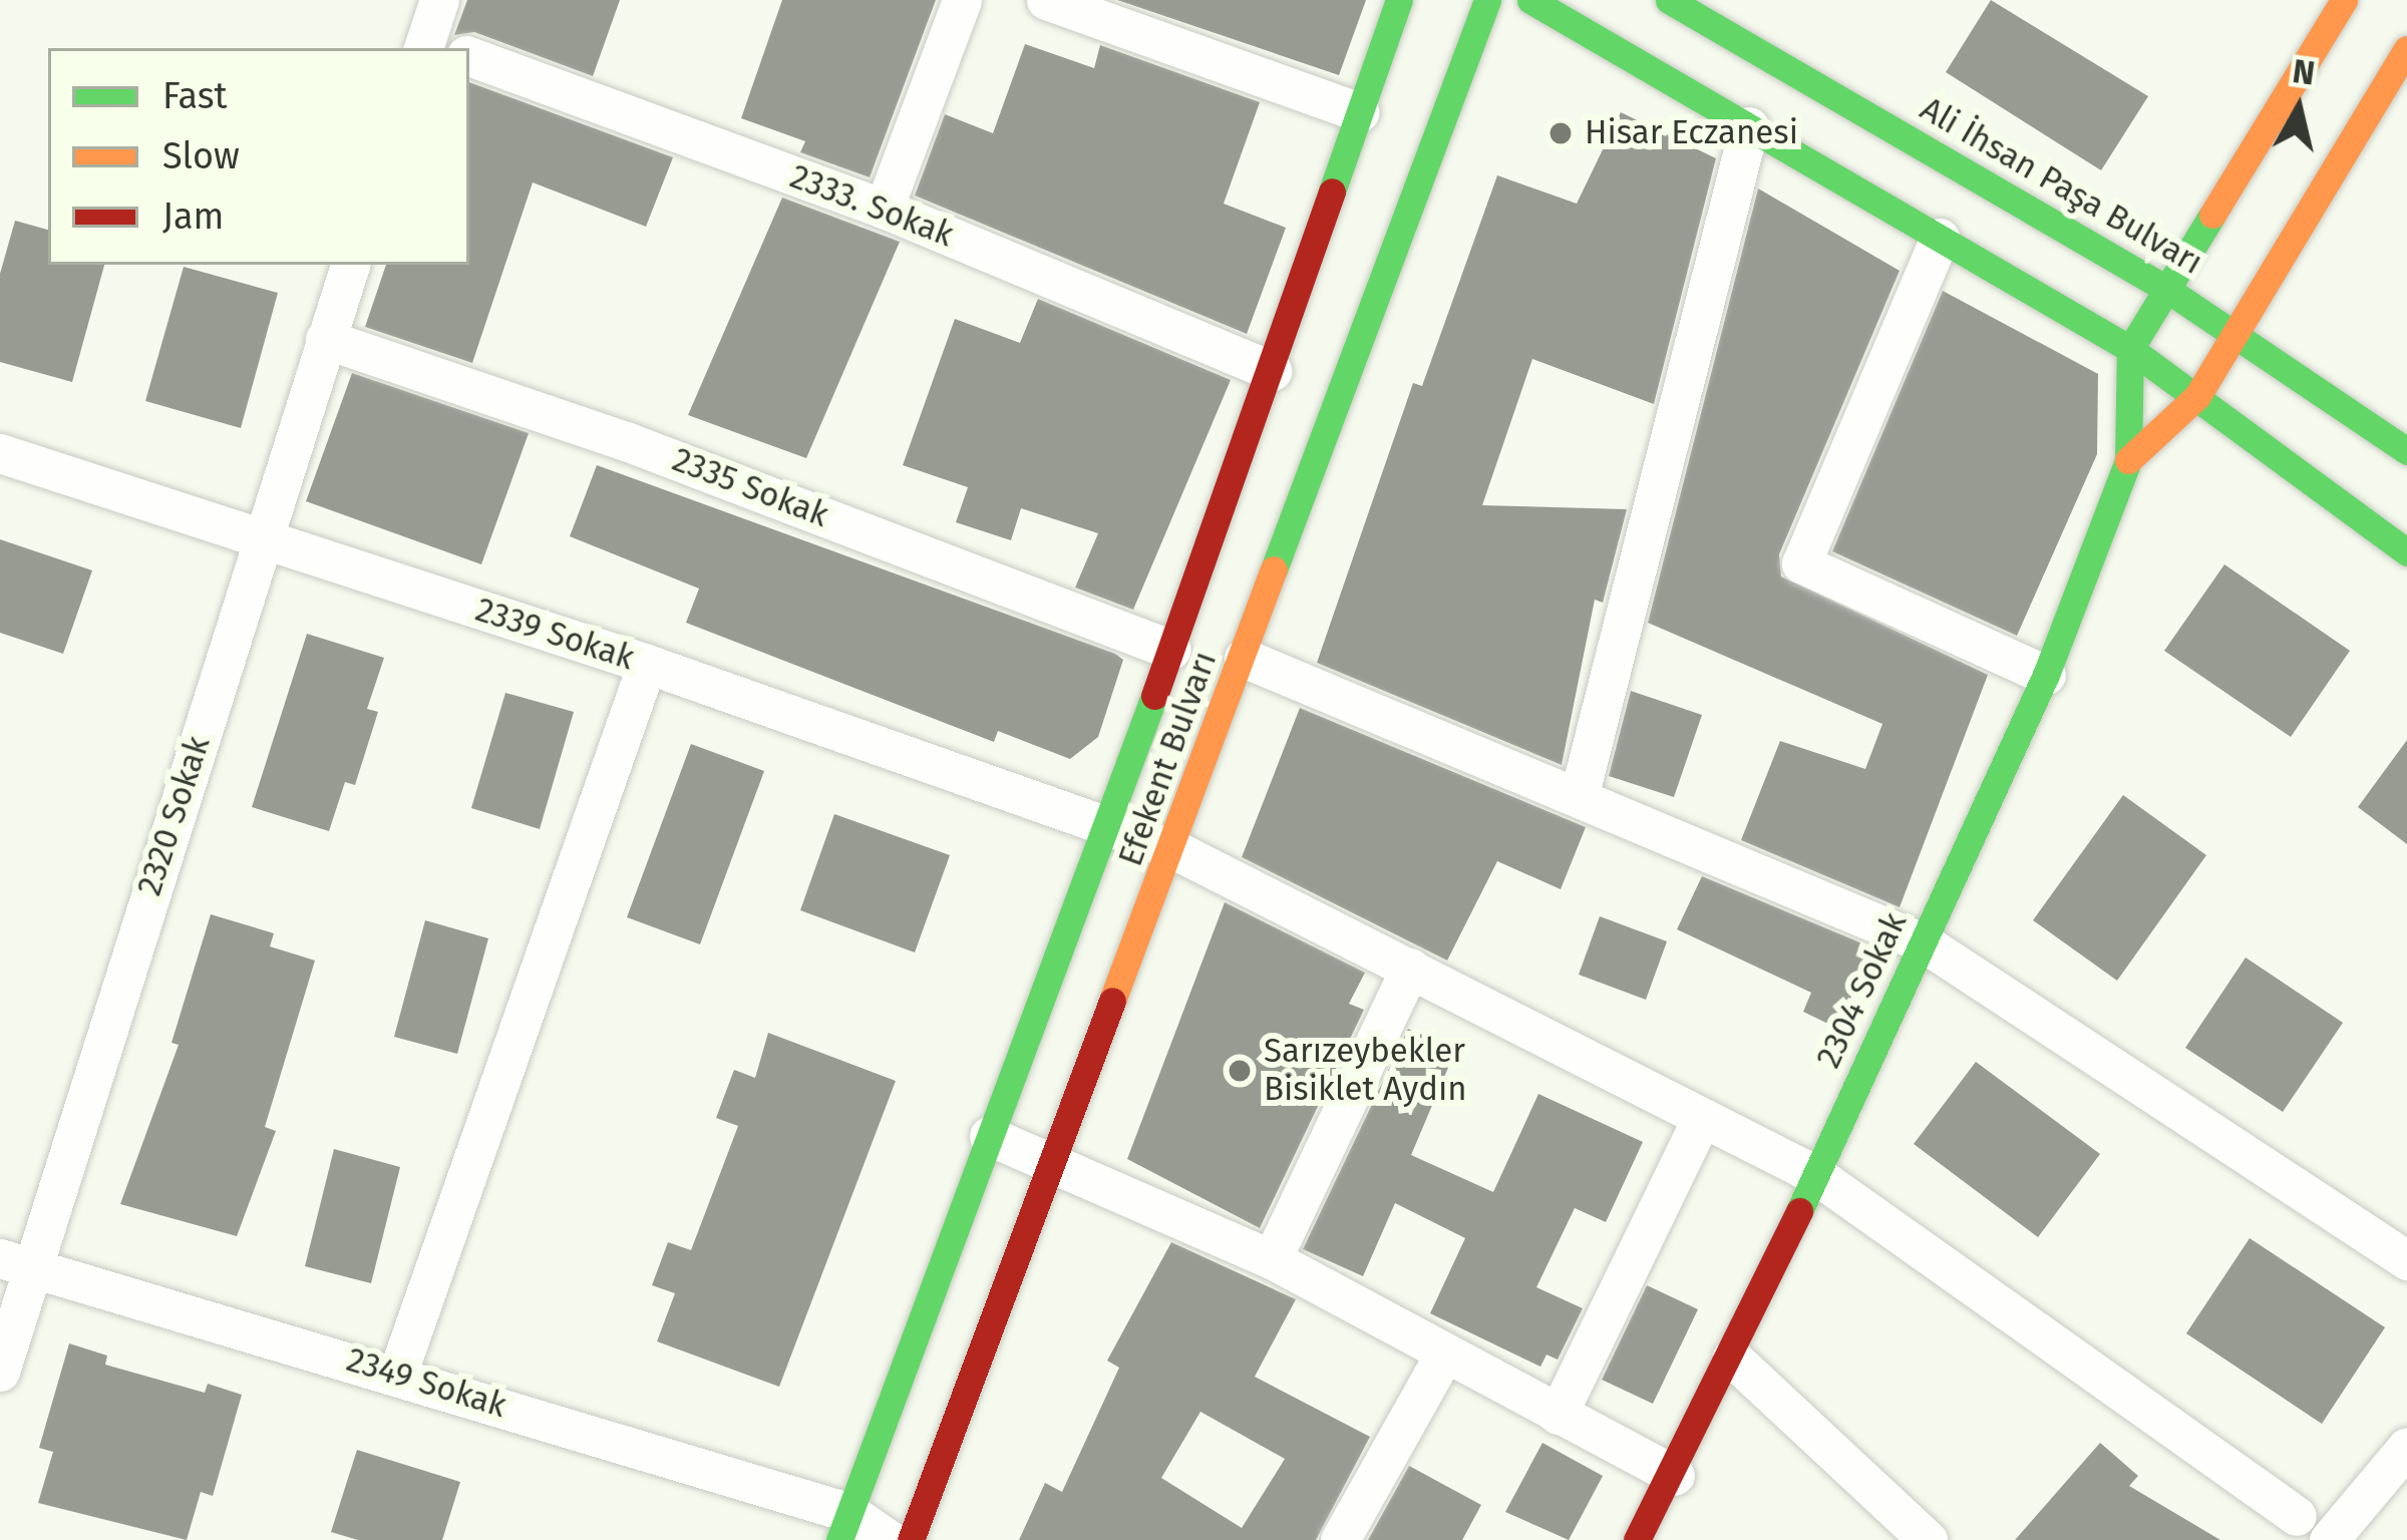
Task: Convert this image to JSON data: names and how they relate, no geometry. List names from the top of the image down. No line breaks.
{"streets":{"street":["Ali İhsan Paşa Bulvarı","2333. Sokak","2335 Sokak","2339 Sokak","Efekent Bulvarı","2320 Sokak","2304 Sokak","2349 Sokak"]},"crossings":[["2333. Sokak","Efekent Bulvarı"],["2335 Sokak","Efekent Bulvarı"],["2335 Sokak","2320 Sokak"],["2339 Sokak","Efekent Bulvarı"],["2339 Sokak","2320 Sokak"],["2339 Sokak","2304 Sokak"],["Efekent Bulvarı","2349 Sokak"],["2320 Sokak","2349 Sokak"]],"places":["Hisar Eczanesi","Sarızeybekler Bisiklet Aydın"],"legend":["Fast","Slow","Jam"],"north":"top"}
